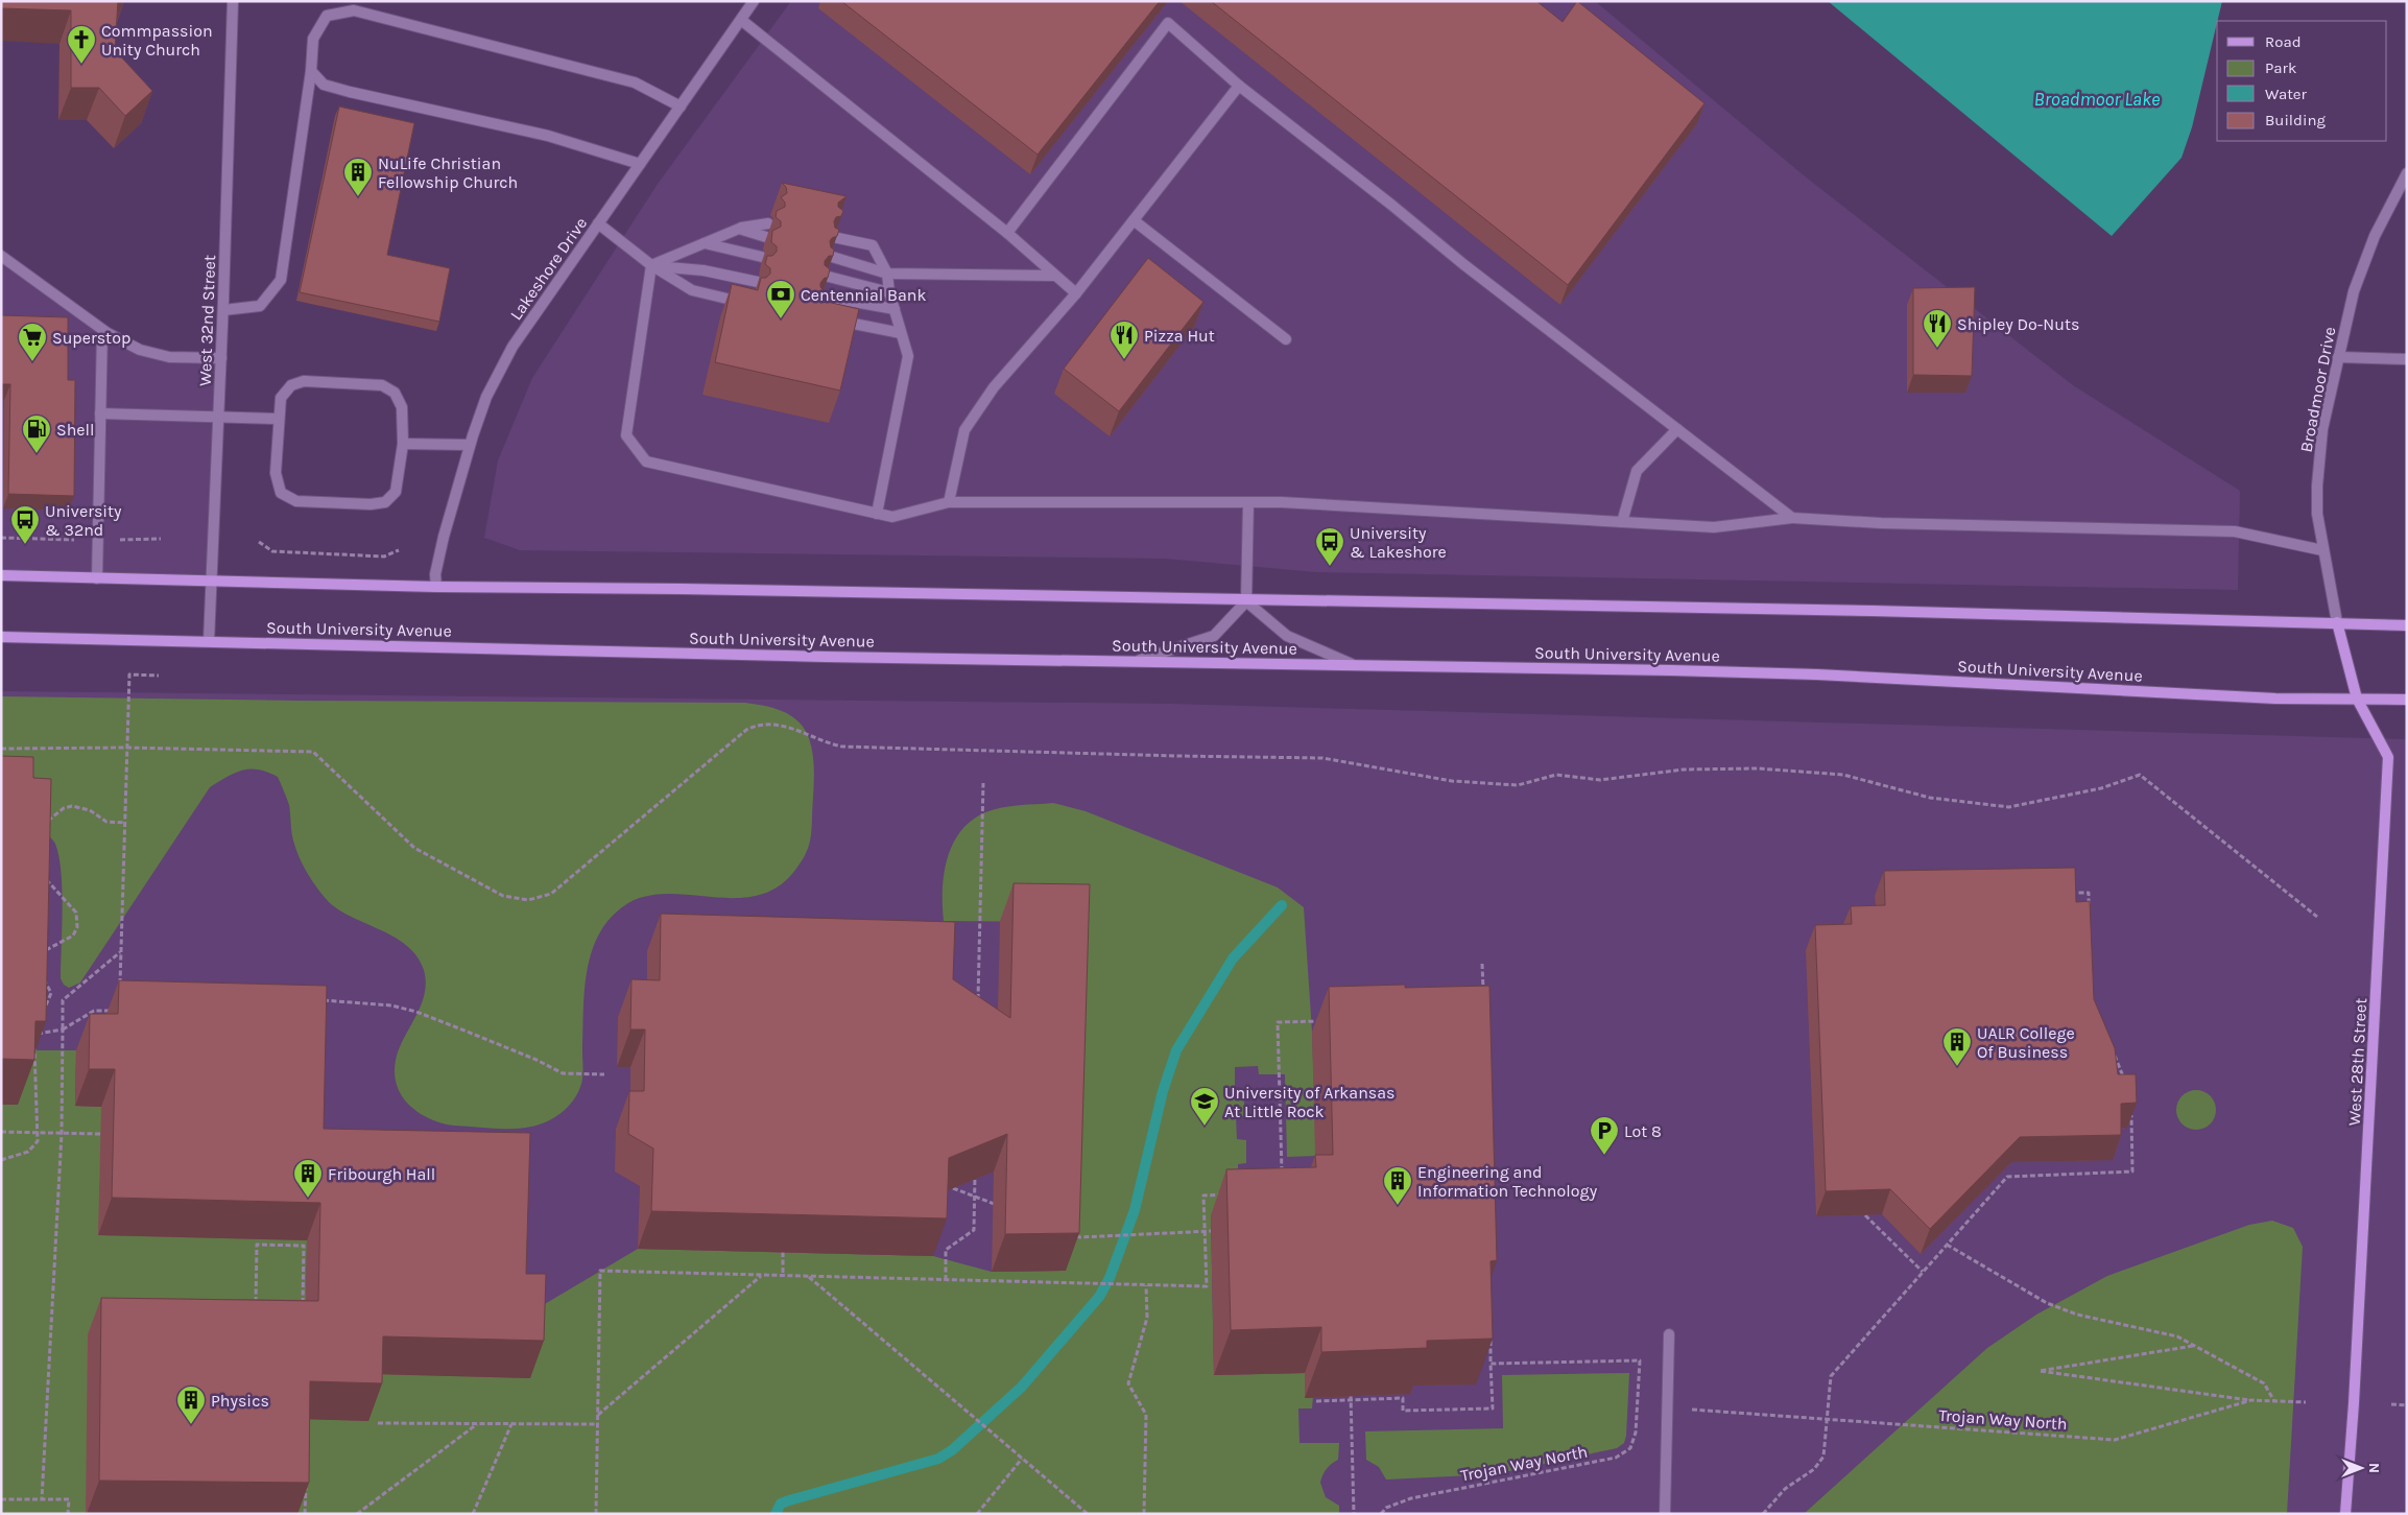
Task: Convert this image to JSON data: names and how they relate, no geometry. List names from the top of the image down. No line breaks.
{"streets":{"main road":["South University Avenue","West 28th Street"],"street":["Lakeshore Drive","West 32nd Street","Broadmoor Drive"],"path":["Trojan Way North"]},"crossings":[["West 32nd Street","South University Avenue"],["Broadmoor Drive","West 28th Street"],["South University Avenue","West 28th Street"]],"water":["Broadmoor Lake"],"places":{"church":["Commpassion Unity Church"],"building":["NuLife Christian Fellowship Church","UALR College Of Business","Fribourgh Hall","Engineering and Information Technology","Physics"],"bank":["Centennial Bank"],"restaurant":["Shipley Do-Nuts","Pizza Hut"],"supermarket":["Superstop"],"fuel station":["Shell"],"bus stop":["University & 32nd","University & Lakeshore"],"school or university":["University of Arkansas At Little Rock"],"parking":["Lot 8"]},"legend":["Road","Park","Water","Building"],"north":"right"}
